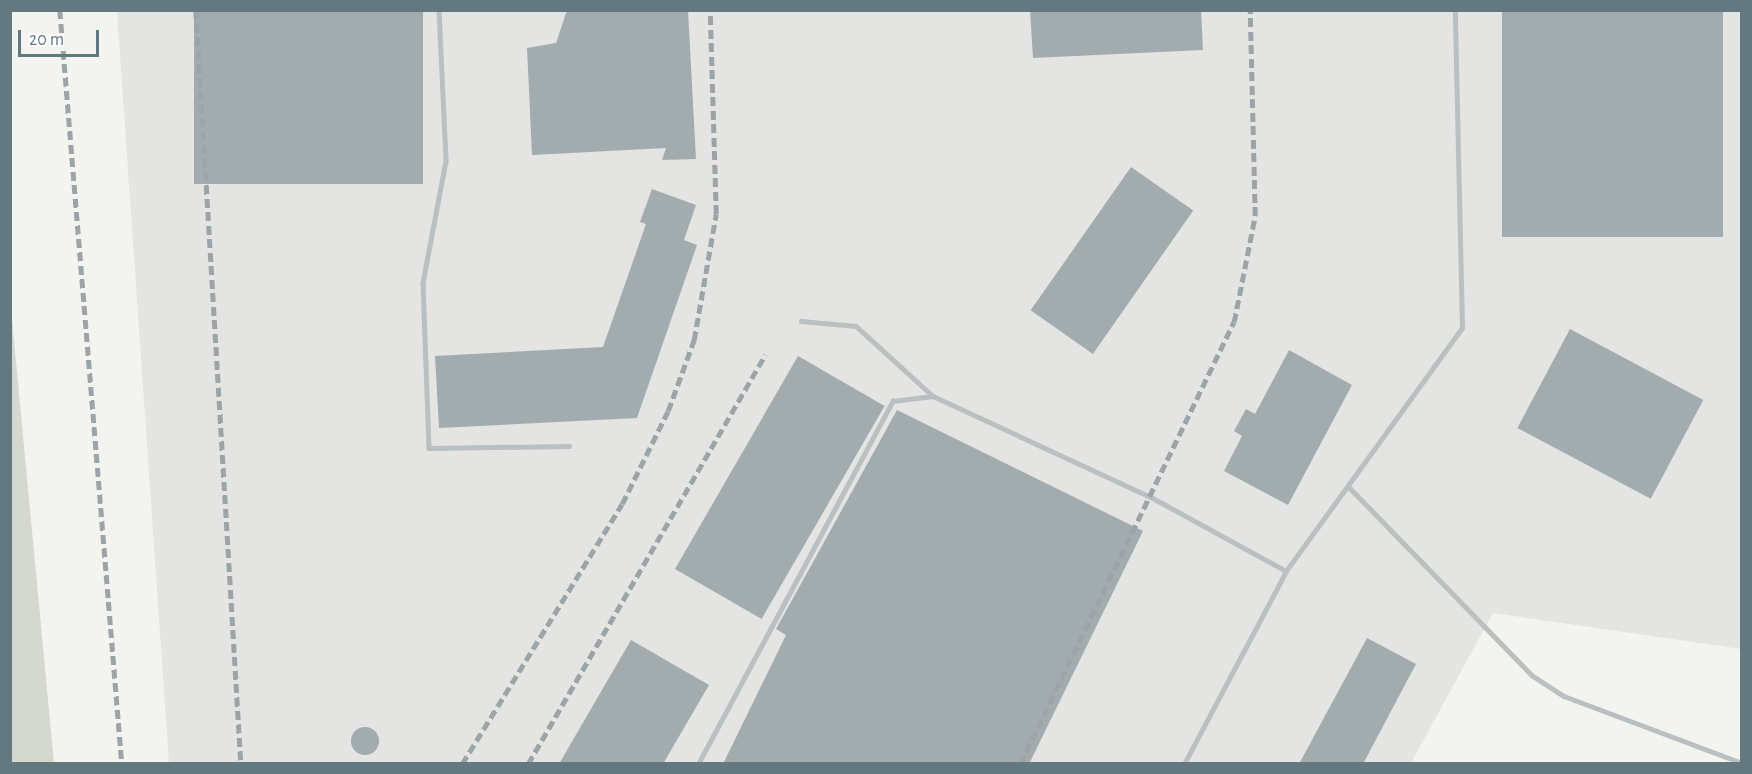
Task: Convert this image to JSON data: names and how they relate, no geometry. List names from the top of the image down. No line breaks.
{"scale_bar":"20 m"}
